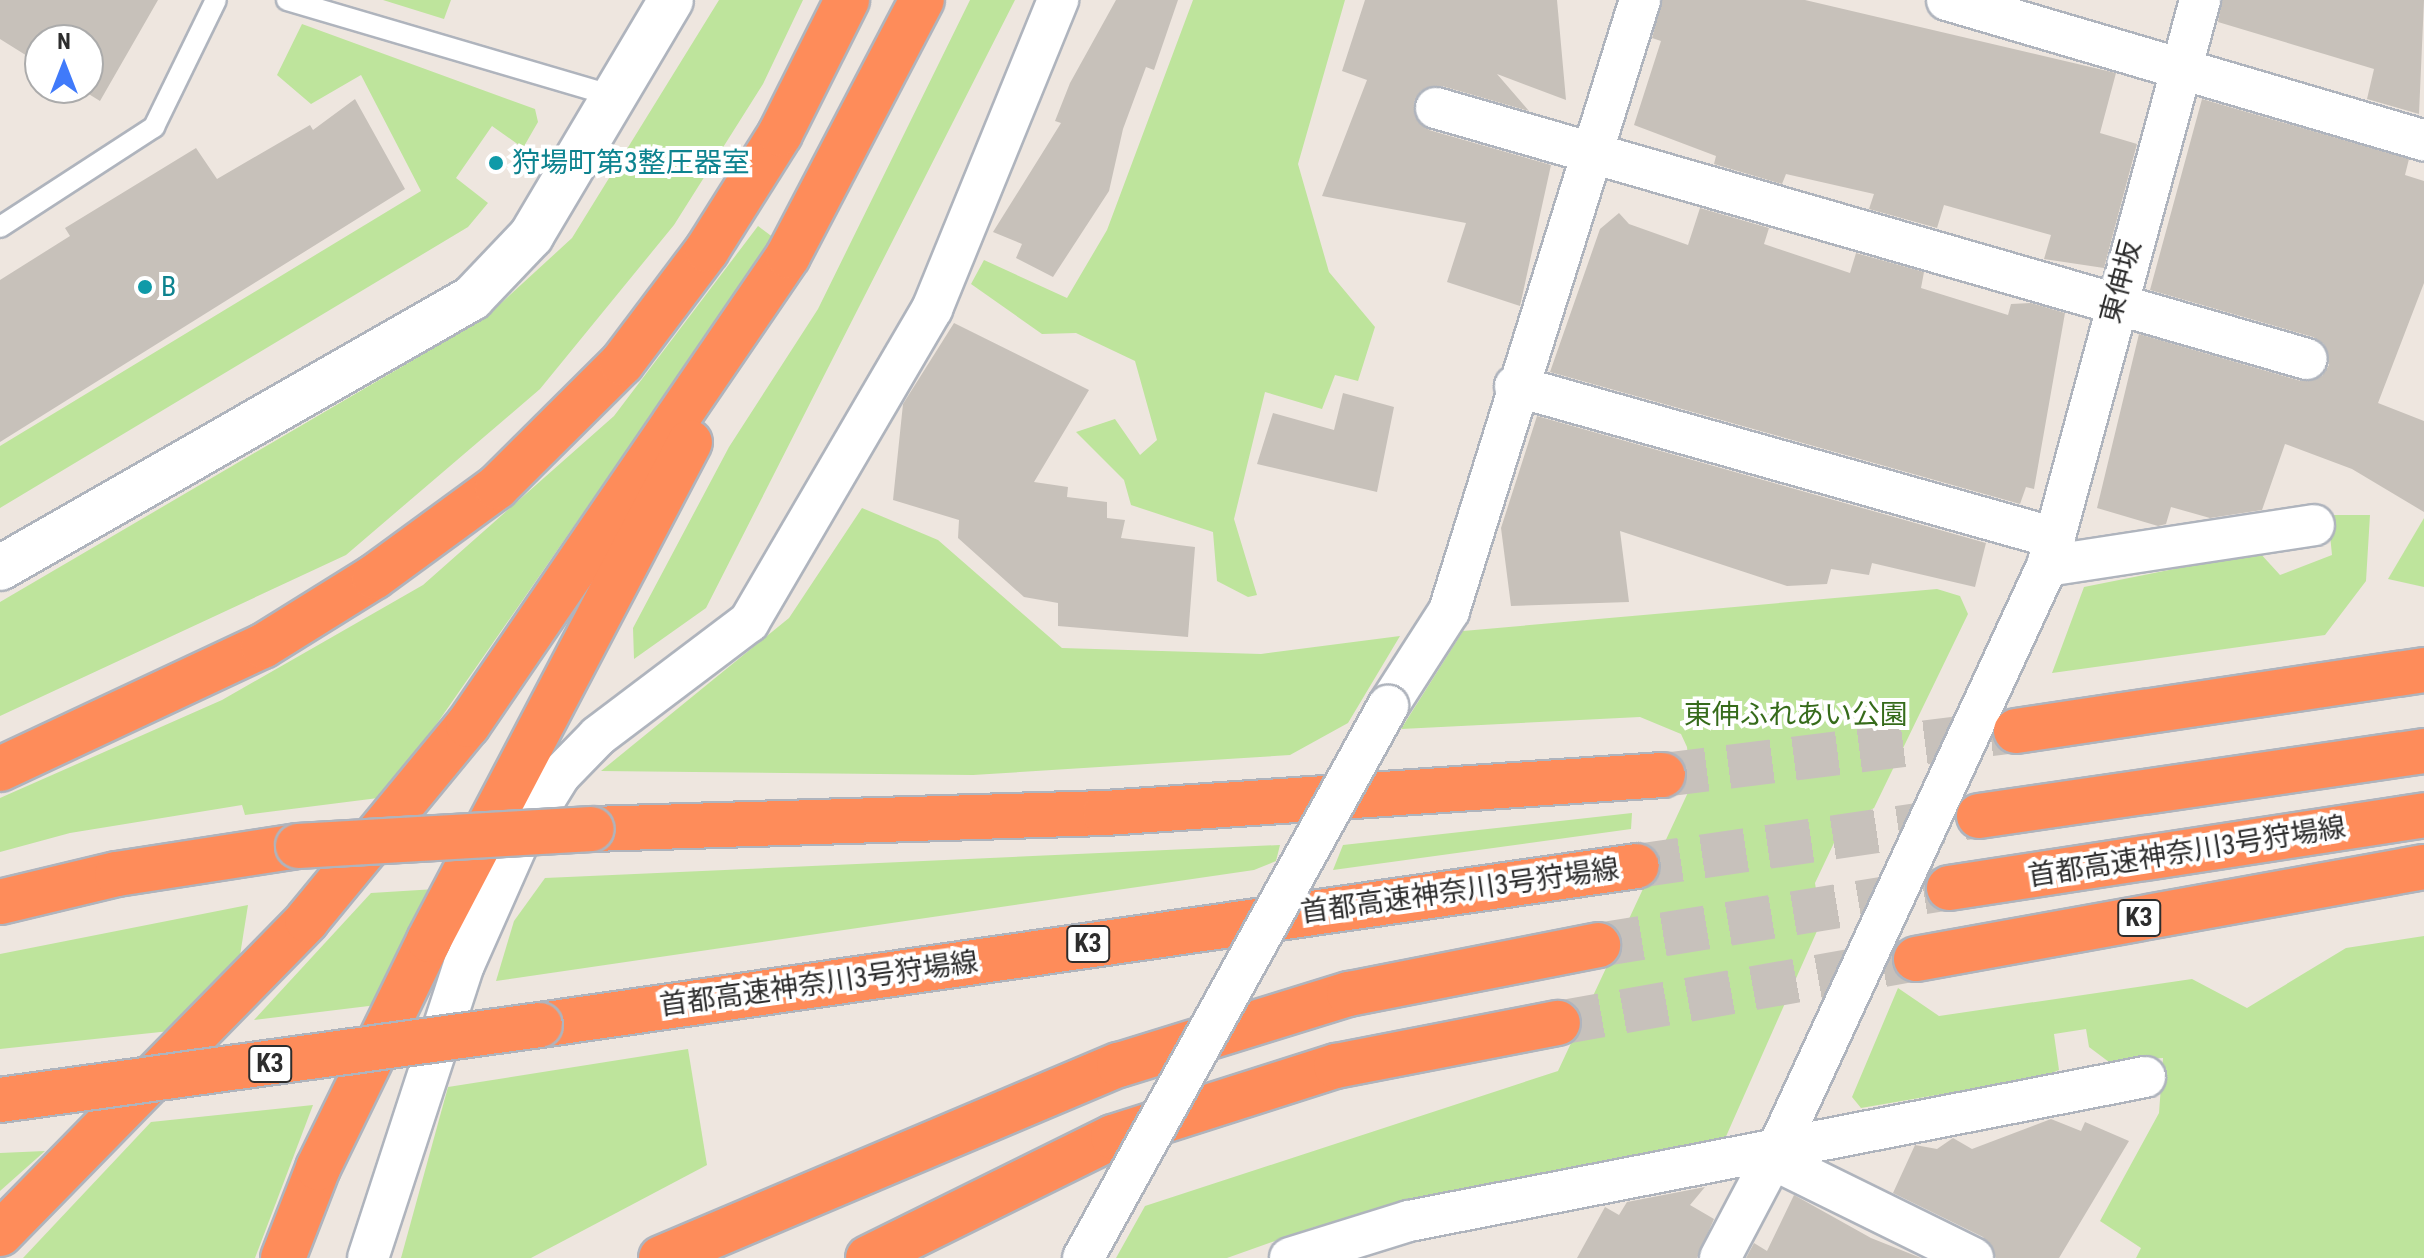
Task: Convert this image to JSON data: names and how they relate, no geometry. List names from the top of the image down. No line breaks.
{"streets":{"highway":["首都高速神奈川3号狩場線","K3"],"street":["東伸坂"]},"parks":["東伸ふれあい公園"],"places":["狩場町第3整圧器室","B"],"north":"top"}
